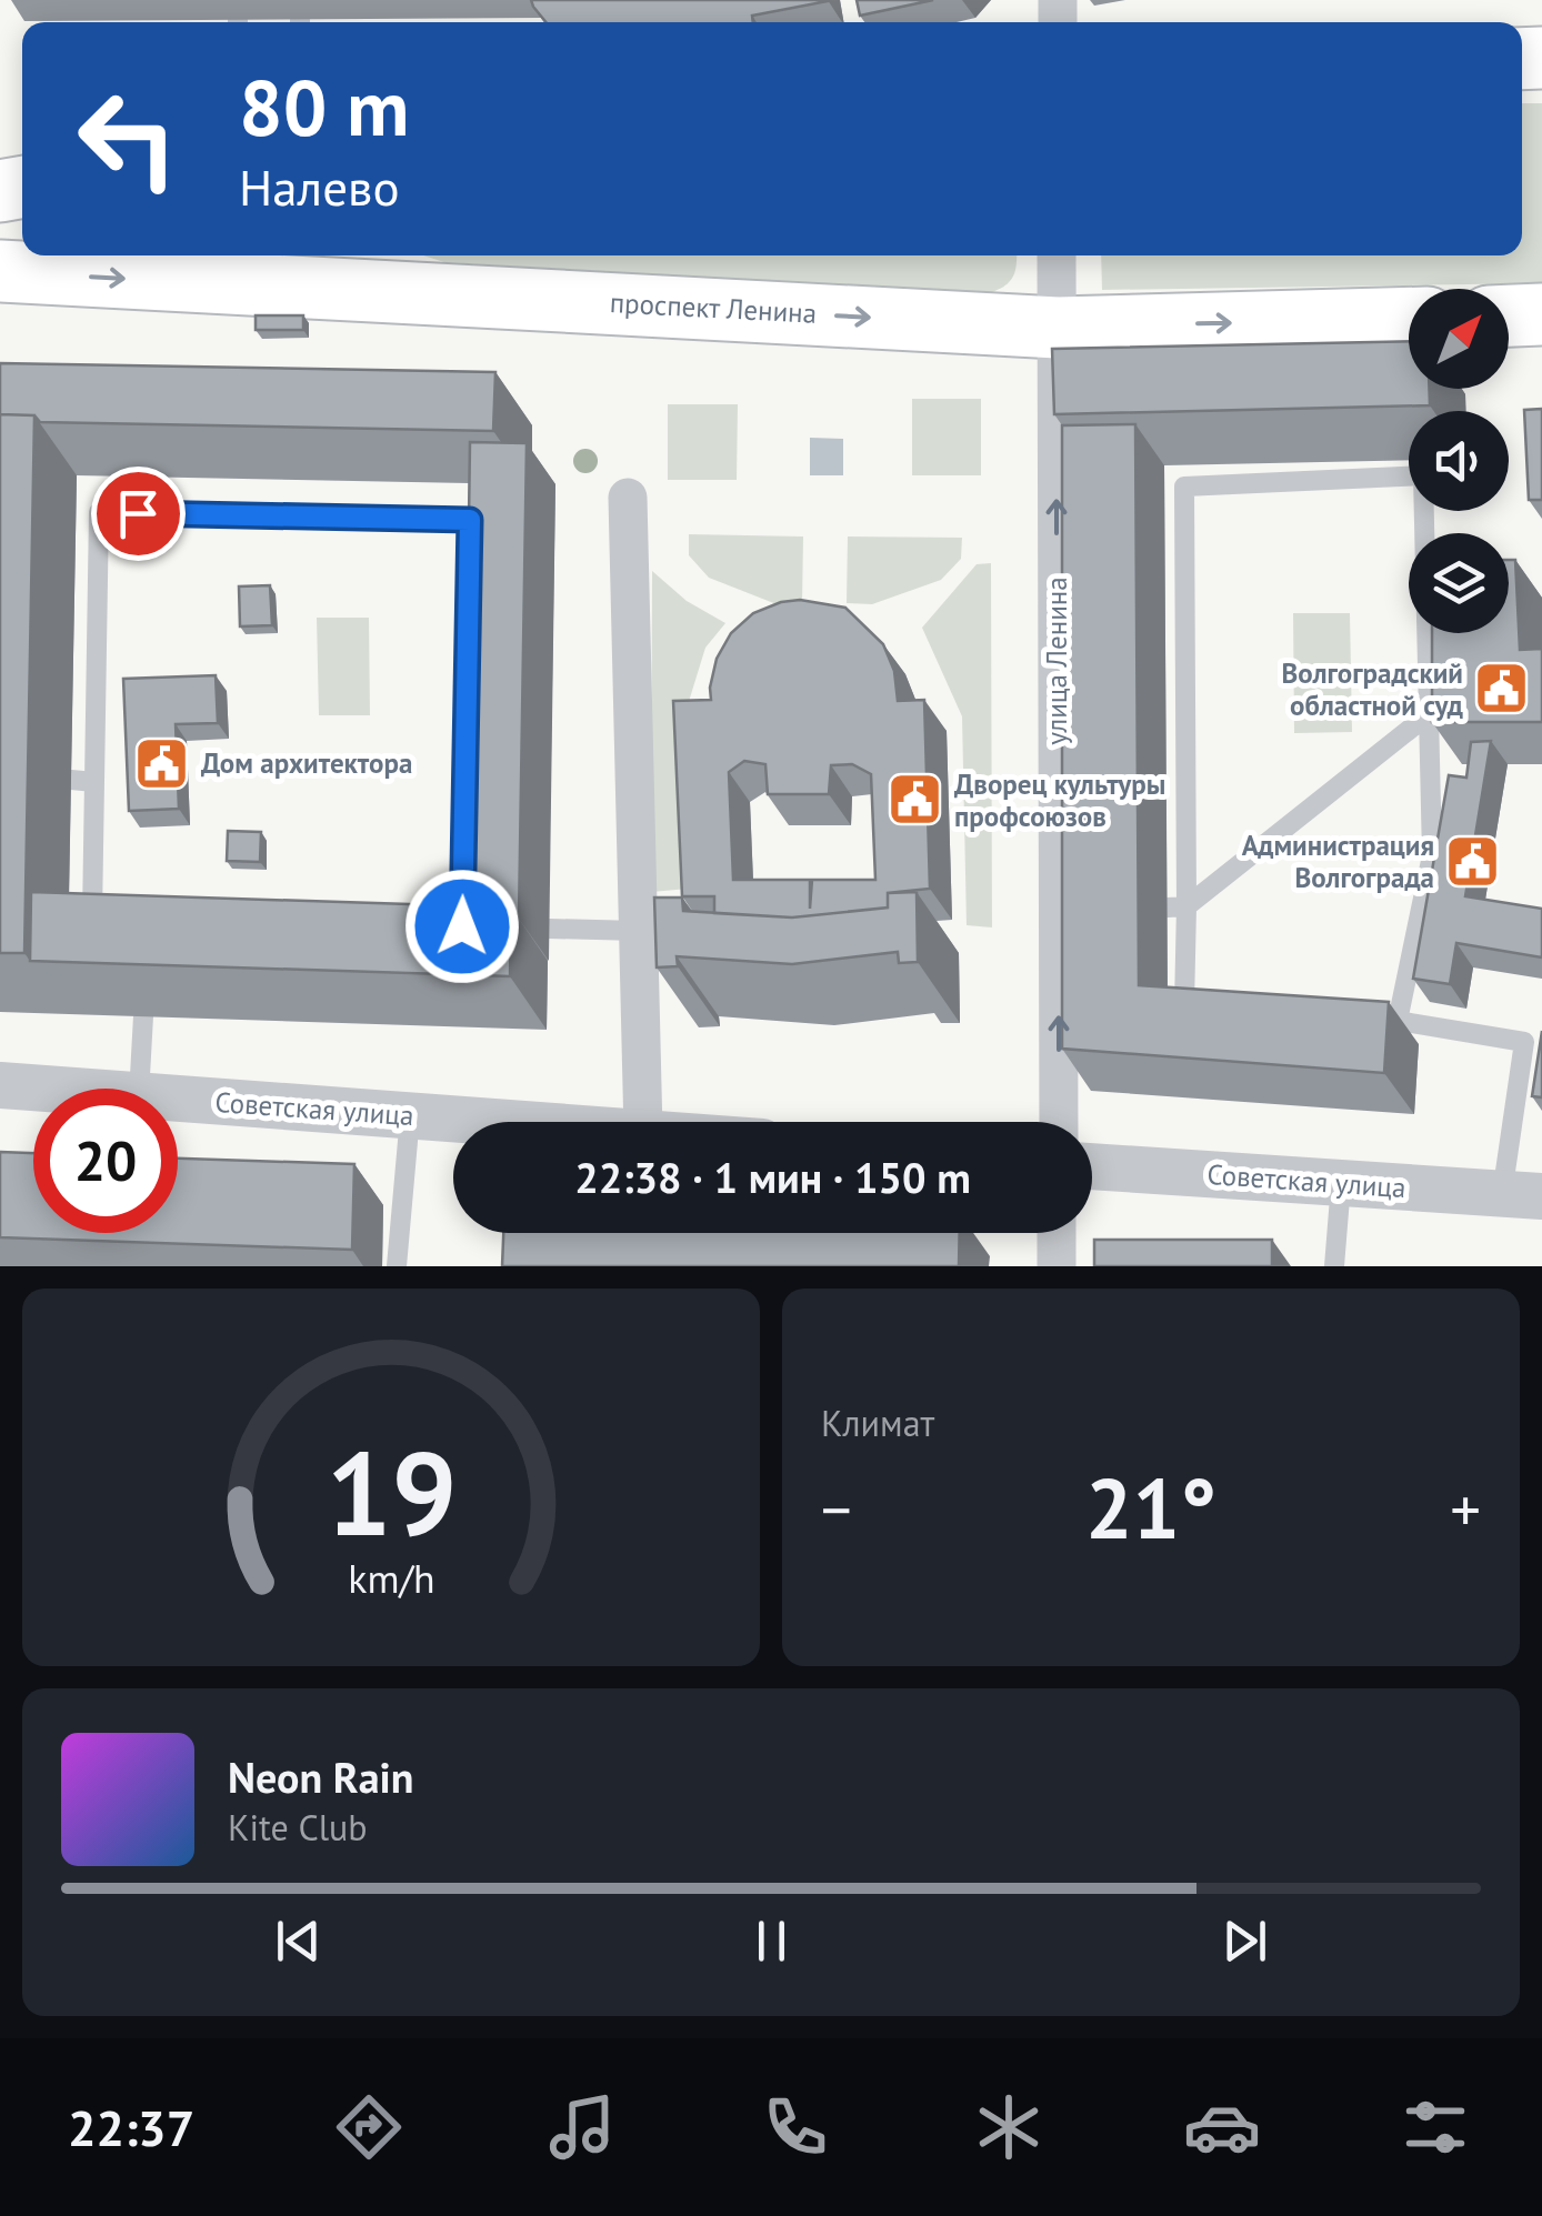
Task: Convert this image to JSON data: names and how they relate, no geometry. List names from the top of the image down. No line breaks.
{"streets":{"main road":["проспект Ленина"],"street":["улица Ленина","Советская улица"]},"crossings":[["проспект Ленина","улица Ленина"]],"one_way":["проспект Ленина","улица Ленина"],"places":{"public building":["Волгоградский областной суд","Дом архитектора","Дворец культуры профсоюзов","Администрация Волгограда"]},"north":"top right","page":{"turn":["80 m","Налево"],"limit":"20","trip":"22:38 · 1 мин · 150 m","tile":"Климат","heat":["−","21°","+"],"song":["Neon Rain","Kite Club"],"tabs":"22:37","gauge":["19","km/h"]}}
